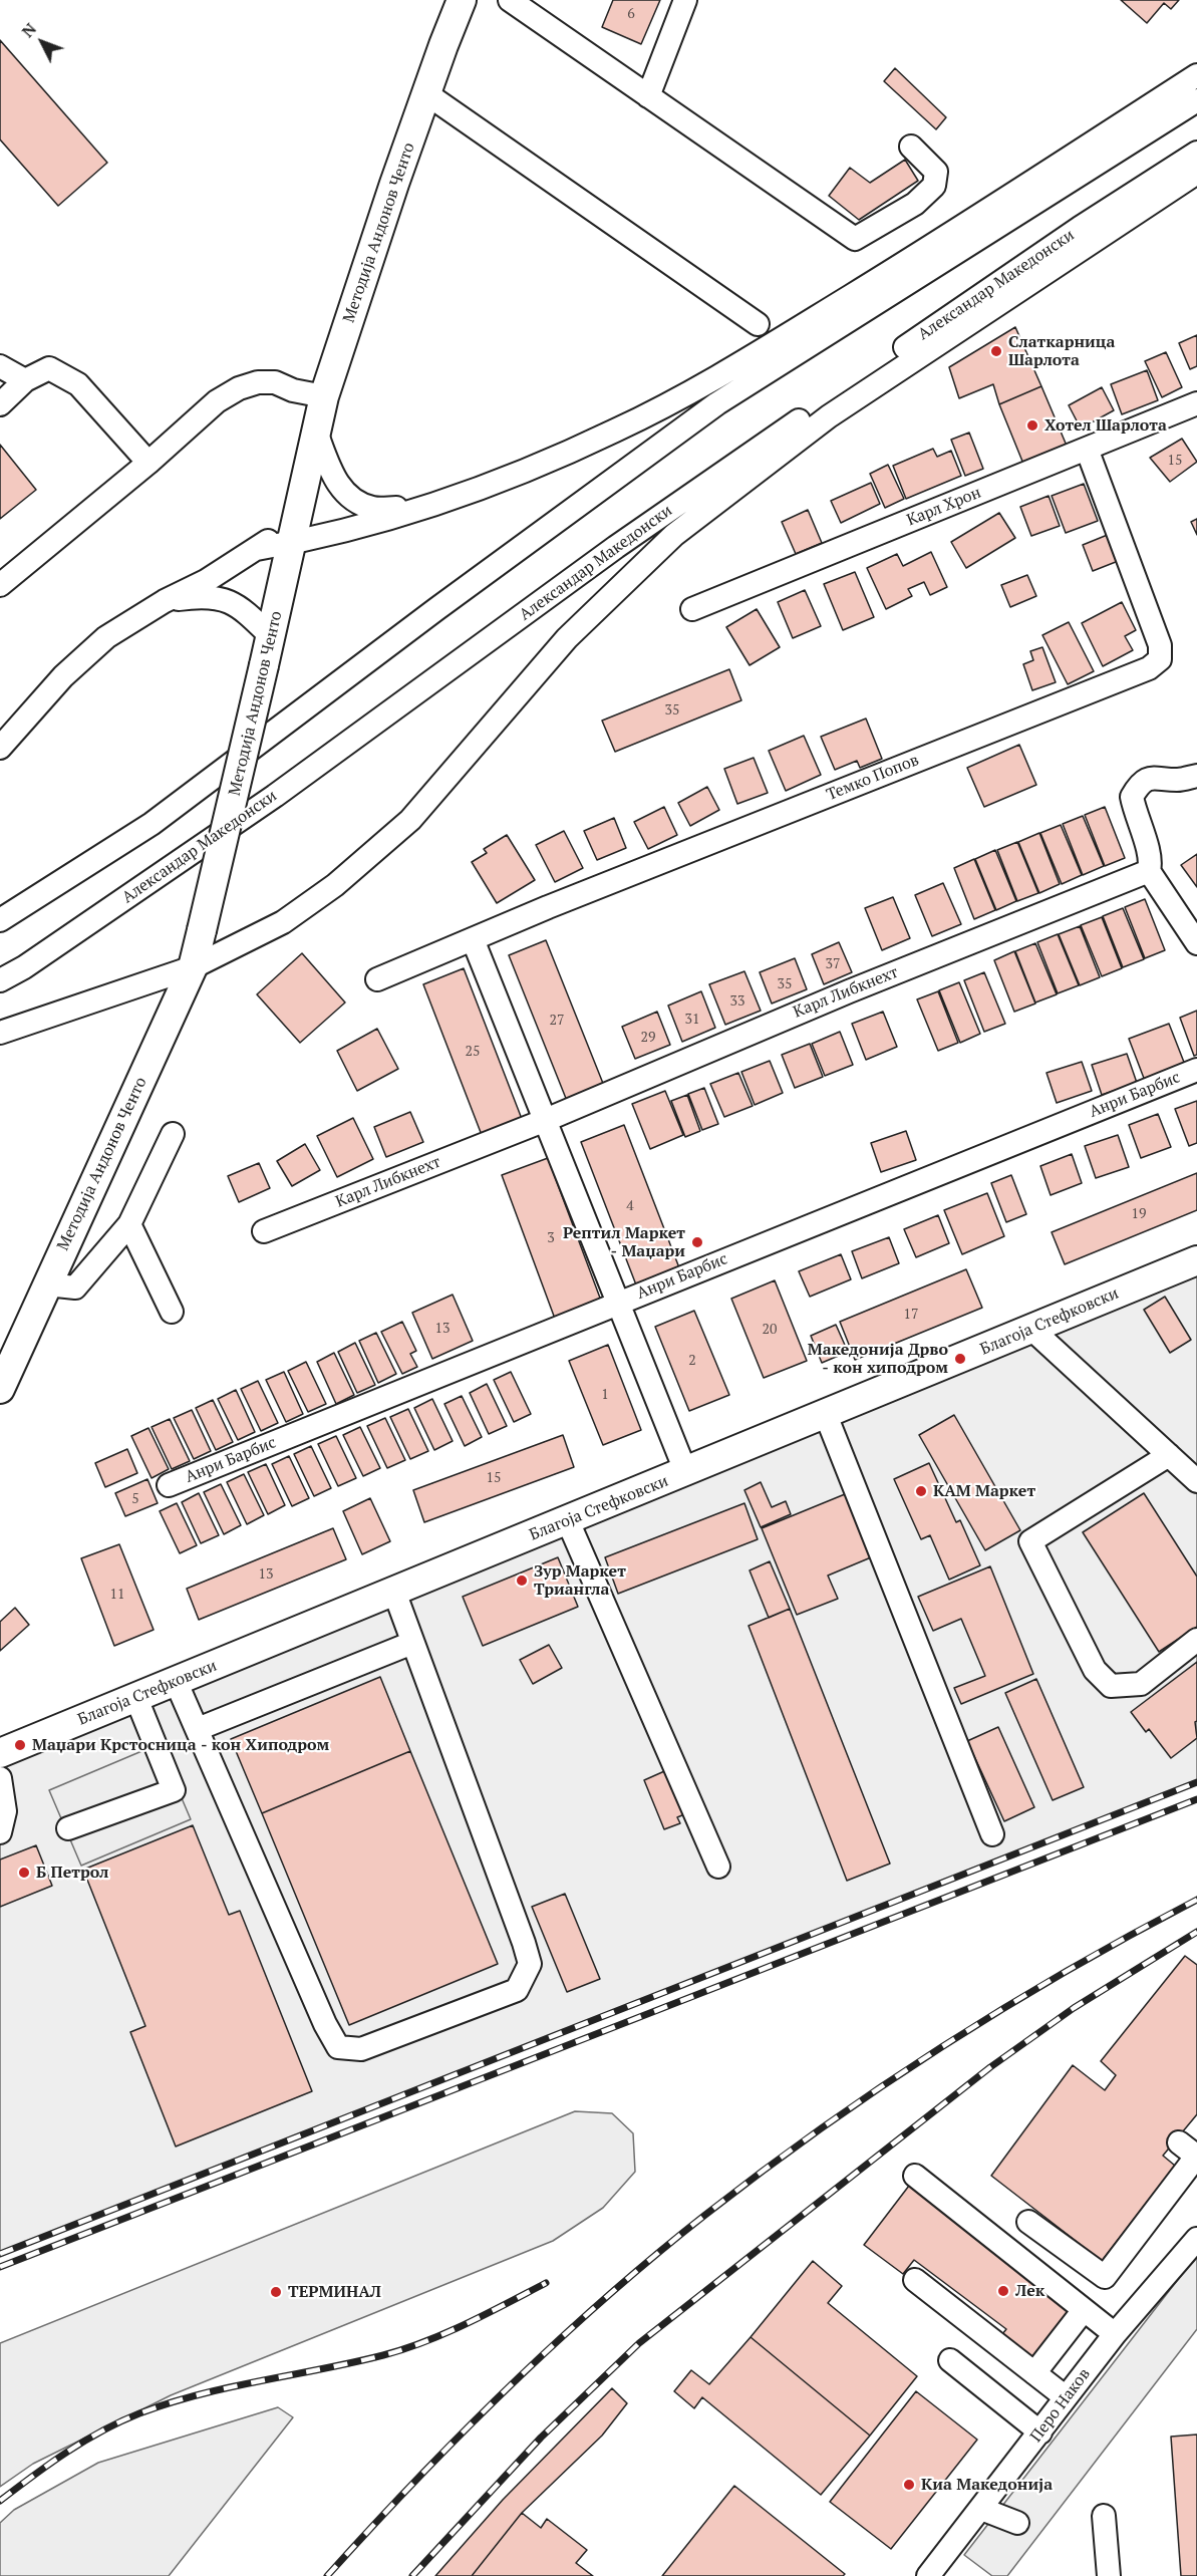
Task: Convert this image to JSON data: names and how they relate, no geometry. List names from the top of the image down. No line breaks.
{"streets":{"main road":["Методија Андонов Ченто","Благоја Стефковски"],"street":["Александар Македонски","Карл Хрон","Темко Попов","Карл Либкнехт","Анри Барбис","Перо Наков"]},"crossings":[["Карл Хрон","Темко Попов"]],"places":["Слаткарница Шарлота","Хотел Шарлота","Рептил Маркет - Маџари","Македонија Дрво - кон хиподром","КАМ Маркет","Зур Маркет Триангла","Маџари Крстосница - кон Хиподром","Б Петрол","Лек","ТЕРМИНАЛ","Киа Македонија"],"house_numbers":["6","15","35","37","35","33","31","27","29","25","4","19","3","17","13","20","2","1","15","5","13","11"],"north":"top left"}
